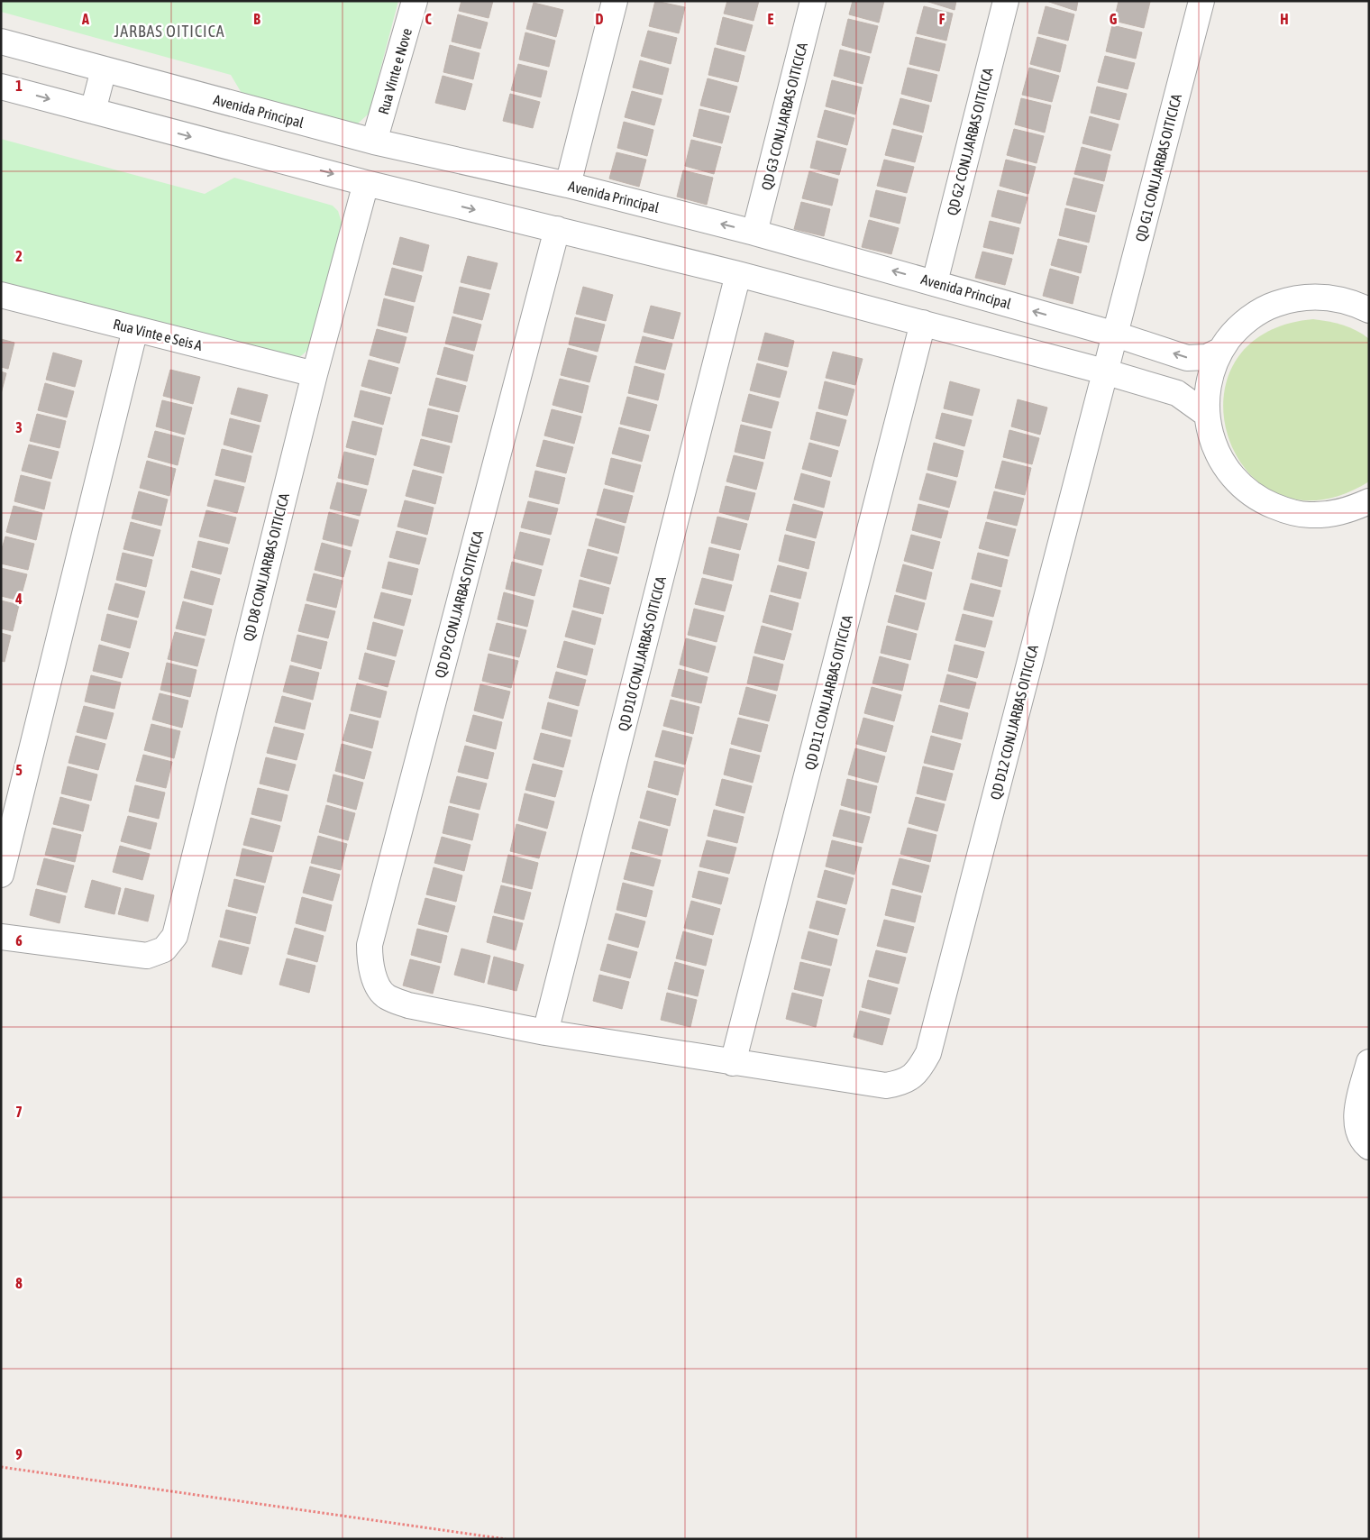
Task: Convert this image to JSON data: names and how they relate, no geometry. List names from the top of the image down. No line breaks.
{"streets":{"street":["Rua Vinte e Nove","Avenida Principal","QD G3 CONJ.JARBAS OITICICA","QD G2 CONJ.JARBAS OITICICA","QD G1 CONJ.JARBAS OITICICA","Rua Vinte e Seis A","QD D8 CONJ.JARBAS OITICICA","QD D9 CONJ.JARBAS OITICICA","QD D10 CONJ.JARBAS OITICICA","QD D11 CONJ.JARBAS OITICICA","QD D12 CONJ.JARBAS OITICICA"]},"crossings":[["Rua Vinte e Nove","Avenida Principal"],["Avenida Principal","QD G3 CONJ.JARBAS OITICICA"],["Avenida Principal","QD G2 CONJ.JARBAS OITICICA"],["Avenida Principal","QD G1 CONJ.JARBAS OITICICA"],["QD G1 CONJ.JARBAS OITICICA","QD D12 CONJ.JARBAS OITICICA"],["Rua Vinte e Seis A","QD D8 CONJ.JARBAS OITICICA"],["QD D9 CONJ.JARBAS OITICICA","QD D10 CONJ.JARBAS OITICICA"],["QD D11 CONJ.JARBAS OITICICA","QD D12 CONJ.JARBAS OITICICA"]],"districts":["JARBAS OITICICA"],"grid":{"columns":["A","B","C","D","E","F","G","H"],"rows":["1","2","3","4","5","6","7","8","9"]}}
